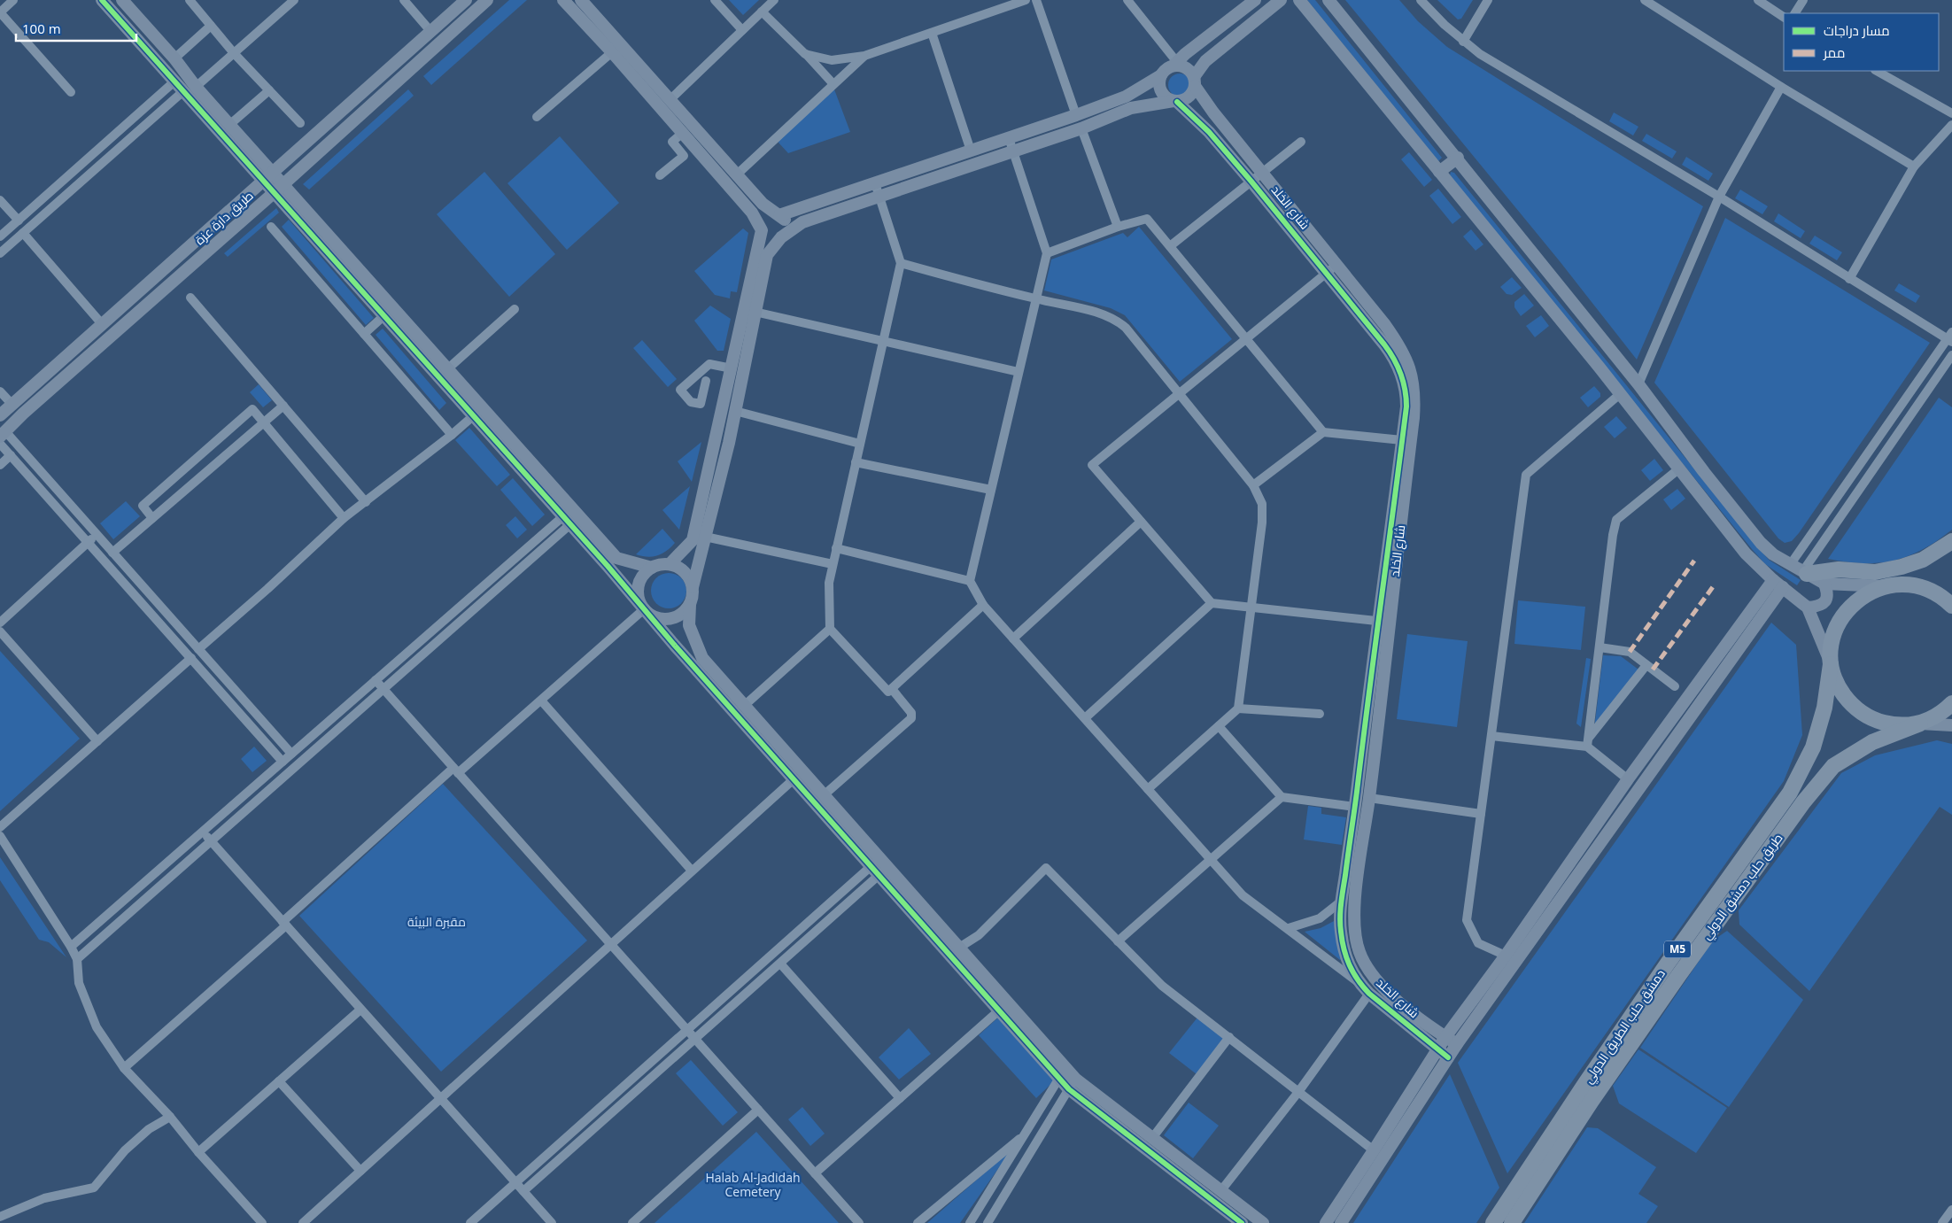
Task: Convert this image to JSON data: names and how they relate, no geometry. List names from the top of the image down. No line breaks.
{"streets":{"highway":["طريق حلب دمشق الدولي","M5","دمشق حلب الطريق الدولي"],"street":["شارع الخلد","طريق دارة عزة"]},"parks":["مقبرة البيئة","Halab Al-Jadidah Cemetery"],"legend":["مسار دراجات","ممر"],"scale_bar":"100 m"}
